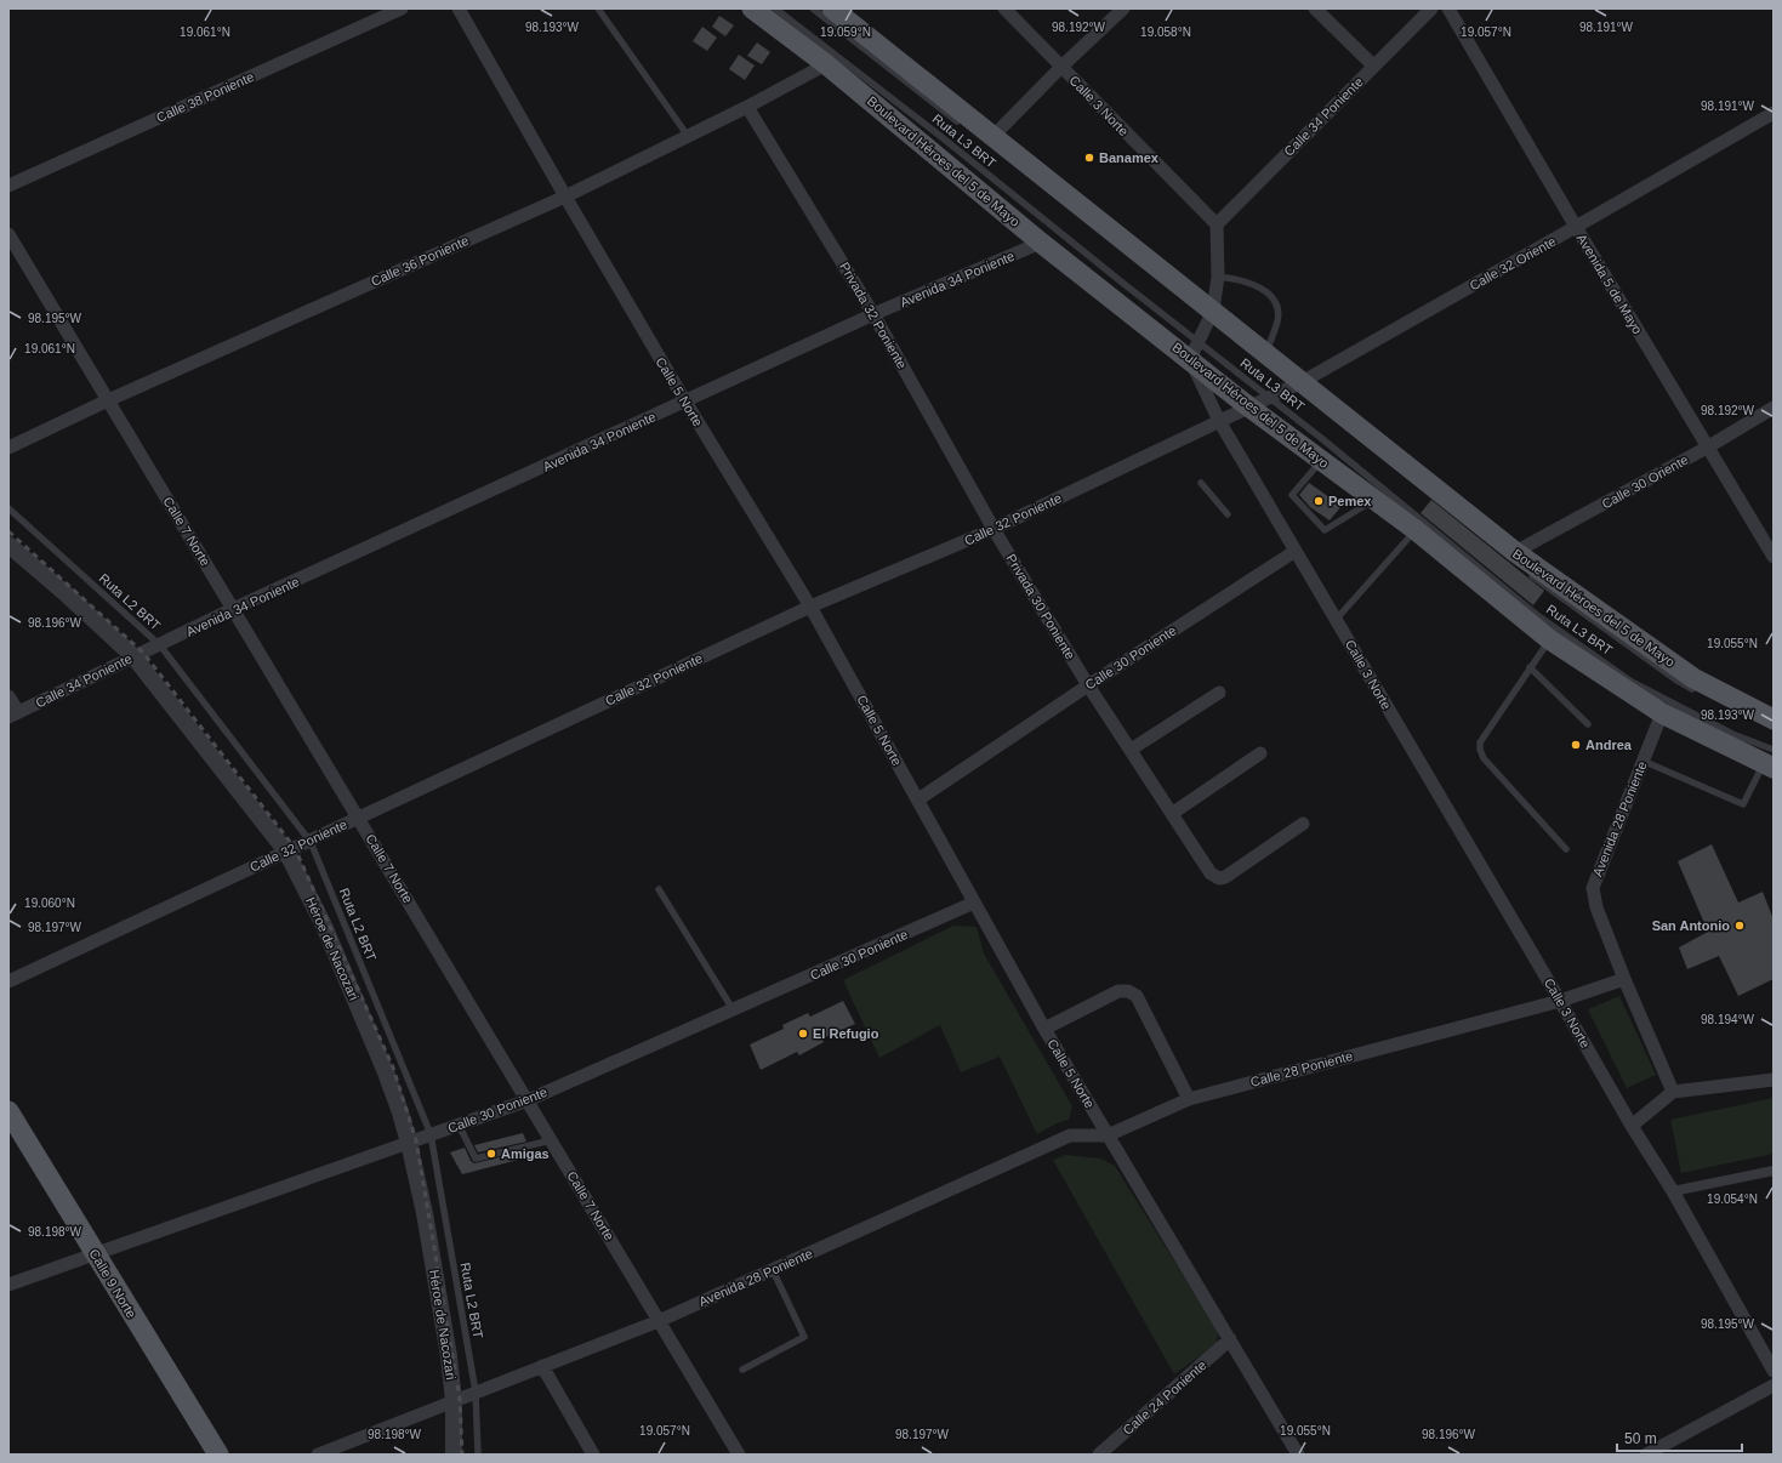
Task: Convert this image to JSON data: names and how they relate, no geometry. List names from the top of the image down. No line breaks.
{"streets":{"main road":["Boulevard Héroes del 5 de Mayo","Calle 9 Norte"],"street":["Calle 38 Poniente","Calle 3 Norte","Calle 34 Poniente","Calle 36 Poniente","Calle 32 Oriente","Avenida 34 Poniente","Avenida 5 de Mayo","Privada 32 Poniente","Calle 5 Norte","Calle 30 Oriente","Calle 32 Poniente","Calle 7 Norte","Privada 30 Poniente","Calle 30 Poniente","Avenida 28 Poniente","Héroe de Nacozari","Calle 28 Poniente","Calle 24 Poniente"],"lane":["Ruta L3 BRT","Ruta L2 BRT"]},"crossings":[["Calle 3 Norte","Calle 34 Poniente"],["Calle 3 Norte","Ruta L3 BRT"],["Calle 3 Norte","Boulevard Héroes del 5 de Mayo"],["Calle 3 Norte","Calle 32 Poniente"],["Calle 3 Norte","Calle 30 Poniente"],["Calle 3 Norte","Calle 28 Poniente"],["Calle 34 Poniente","Avenida 34 Poniente"],["Calle 34 Poniente","Ruta L2 BRT"],["Calle 34 Poniente","Héroe de Nacozari"],["Ruta L3 BRT","Boulevard Héroes del 5 de Mayo"],["Ruta L3 BRT","Calle 32 Oriente"],["Ruta L3 BRT","Calle 32 Poniente"],["Boulevard Héroes del 5 de Mayo","Calle 36 Poniente"],["Boulevard Héroes del 5 de Mayo","Calle 32 Oriente"],["Boulevard Héroes del 5 de Mayo","Avenida 34 Poniente"],["Boulevard Héroes del 5 de Mayo","Calle 30 Oriente"],["Boulevard Héroes del 5 de Mayo","Calle 32 Poniente"],["Boulevard Héroes del 5 de Mayo","Avenida 28 Poniente"],["Calle 36 Poniente","Privada 32 Poniente"],["Calle 36 Poniente","Calle 5 Norte"],["Calle 36 Poniente","Calle 7 Norte"],["Calle 32 Oriente","Avenida 5 de Mayo"],["Calle 32 Oriente","Calle 32 Poniente"],["Avenida 34 Poniente","Privada 32 Poniente"],["Avenida 34 Poniente","Calle 5 Norte"],["Avenida 34 Poniente","Calle 7 Norte"],["Avenida 34 Poniente","Ruta L2 BRT"],["Avenida 5 de Mayo","Calle 30 Oriente"],["Privada 32 Poniente","Calle 32 Poniente"],["Privada 32 Poniente","Privada 30 Poniente"],["Calle 5 Norte","Calle 32 Poniente"],["Calle 5 Norte","Calle 30 Poniente"],["Calle 5 Norte","Avenida 28 Poniente"],["Calle 5 Norte","Calle 24 Poniente"],["Calle 32 Poniente","Calle 7 Norte"],["Calle 32 Poniente","Ruta L2 BRT"],["Calle 32 Poniente","Privada 30 Poniente"],["Calle 32 Poniente","Héroe de Nacozari"],["Calle 7 Norte","Calle 30 Poniente"],["Calle 7 Norte","Avenida 28 Poniente"],["Ruta L2 BRT","Calle 30 Poniente"],["Ruta L2 BRT","Avenida 28 Poniente"],["Privada 30 Poniente","Calle 30 Poniente"],["Calle 30 Poniente","Héroe de Nacozari"],["Calle 30 Poniente","Calle 9 Norte"],["Avenida 28 Poniente","Héroe de Nacozari"],["Avenida 28 Poniente","Calle 28 Poniente"]],"places":["Banamex","Pemex","Andrea","San Antonio","El Refugio","Amigas"],"scale_bar":"50 m","coordinates":["98.193°W","98.192°W","98.191°W","19.061°N","19.059°N","19.058°N","19.057°N","98.195°W","98.196°W","19.055°N","19.060°N","98.197°W","98.194°W","19.054°N","98.198°W"]}
